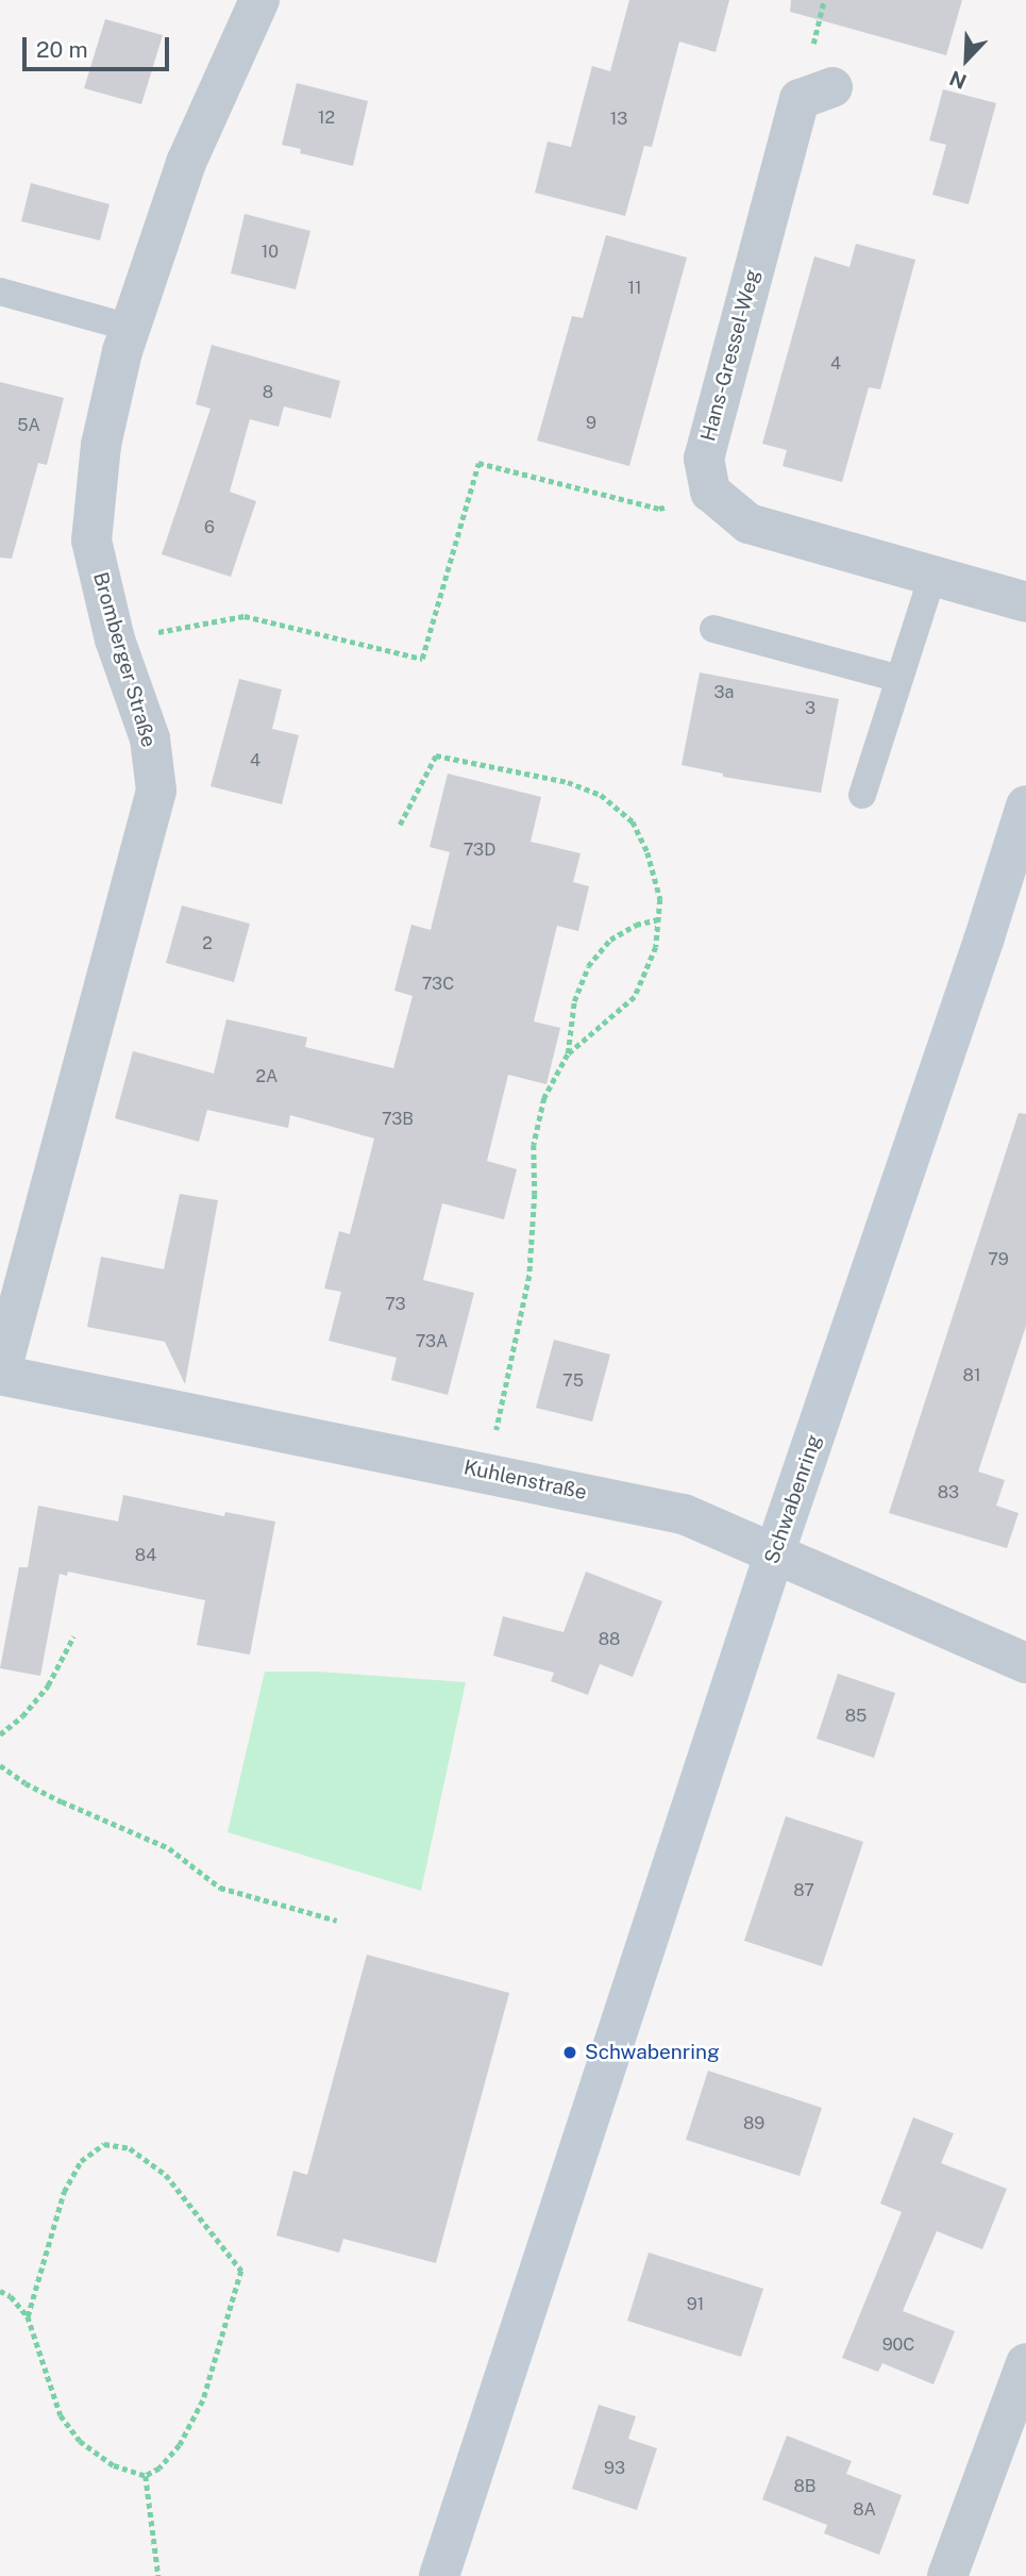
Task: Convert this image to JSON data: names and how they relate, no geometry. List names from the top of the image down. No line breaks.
{"streets":{"street":["Hans-Gressel-Weg","Bromberger Straße","Kuhlenstraße","Schwabenring"]},"crossings":[["Bromberger Straße","Kuhlenstraße"],["Kuhlenstraße","Schwabenring"]],"places":["Schwabenring"],"house_numbers":["12","13","10","11","4","8","9","5A","6","3a","3","4","73D","2","73C","2A","73B","79","73","73A","81","75","83","84","88","85","87","89","91","90C","93","8B","8A"],"scale_bar":"20 m","north":"bottom left"}
